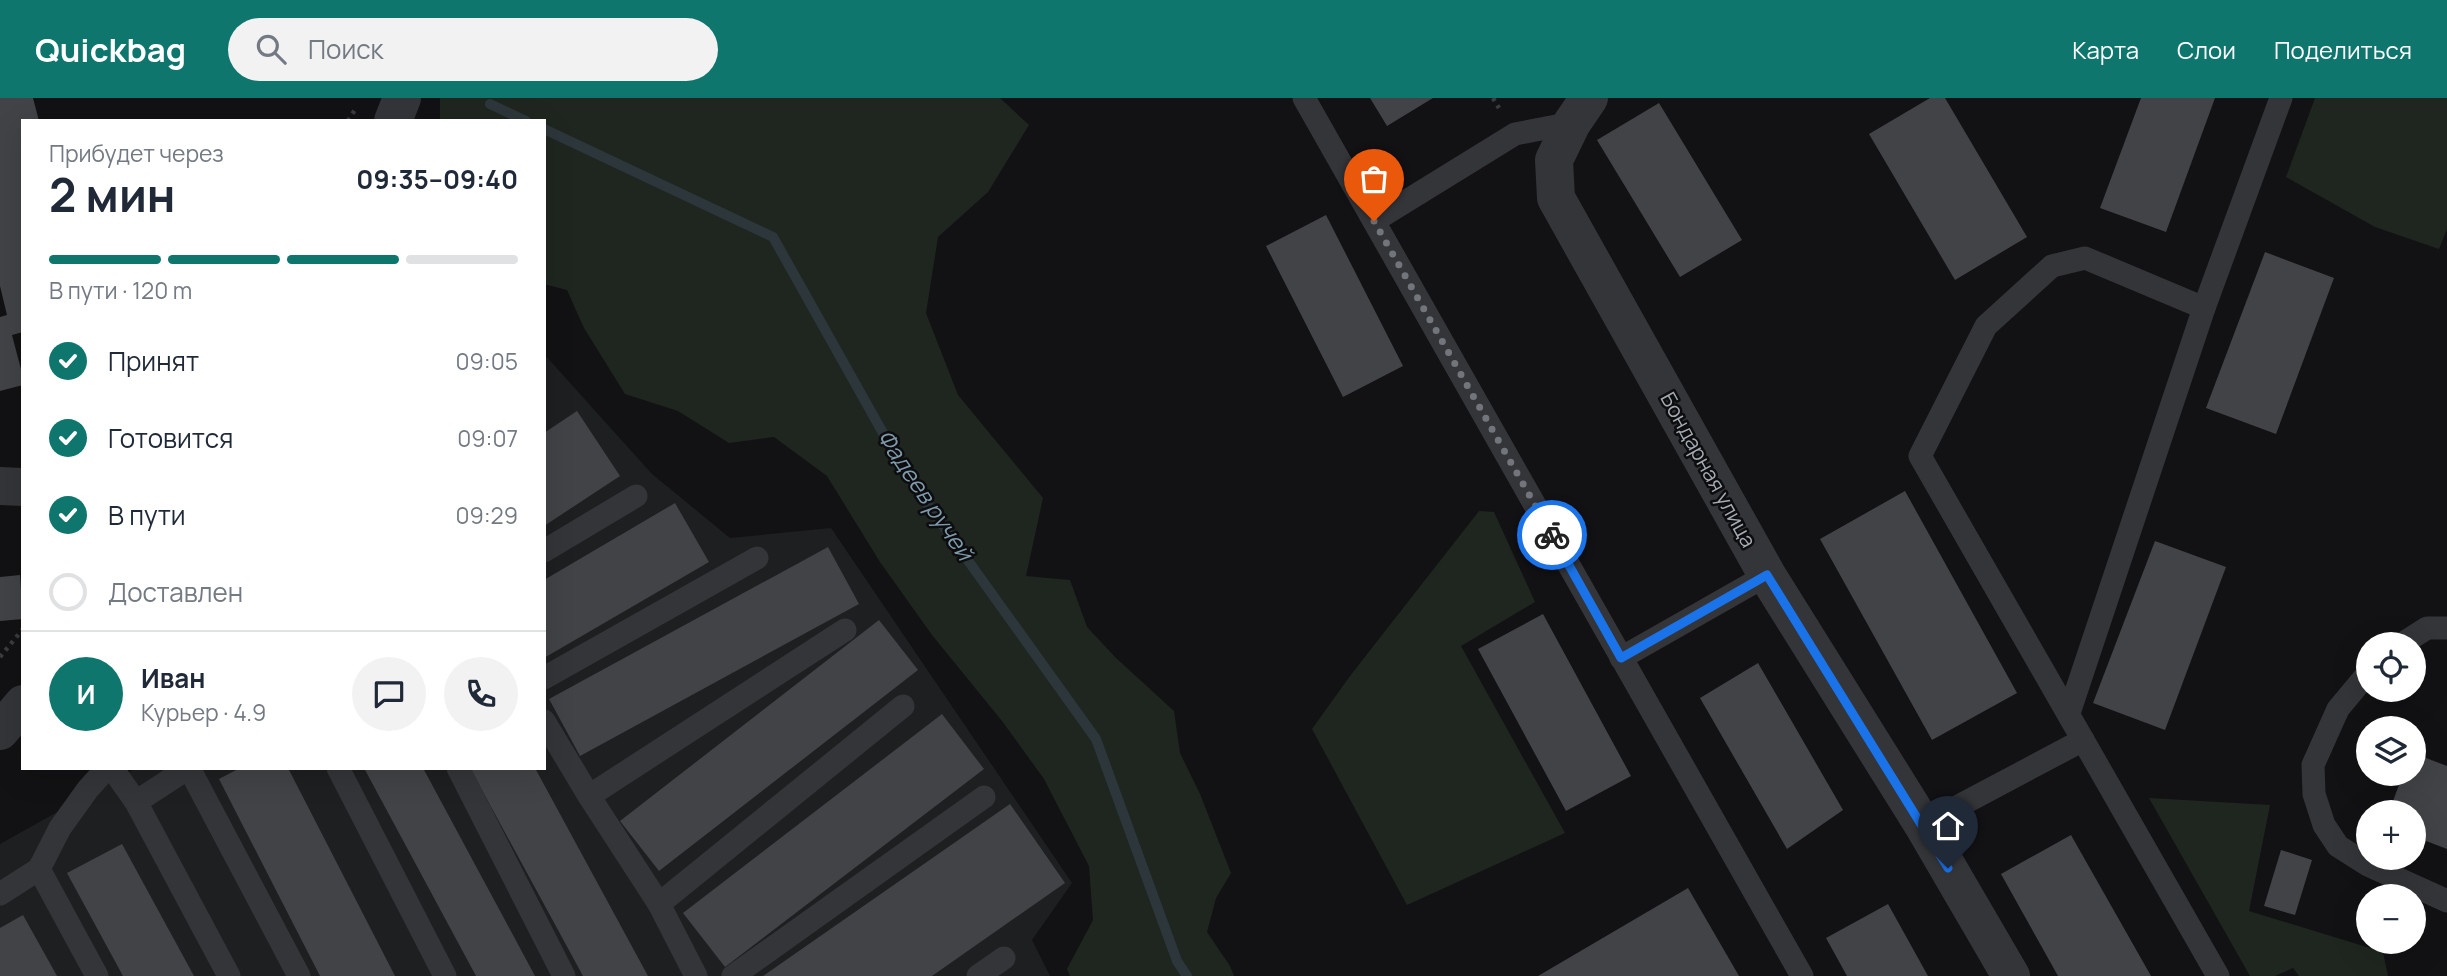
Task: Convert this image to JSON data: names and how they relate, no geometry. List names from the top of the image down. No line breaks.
{"streets":{"street":["Бондарная улица"]},"water":["Фадеев ручей"],"page":{"header":"Quickbag","search":"Поиск","nav":["Карта","Слои","Поделиться"],"heading":["2 мин","Прибудет через","09:35–09:40"],"panel":["Иван","Курьер · 4.9"],"bar":"В пути · 120 m","list":[["Принят","09:05"],["Готовится","09:07"],["В пути","09:29"],"Доставлен"],"map_buttons":["+","−"],"round":"И"}}
